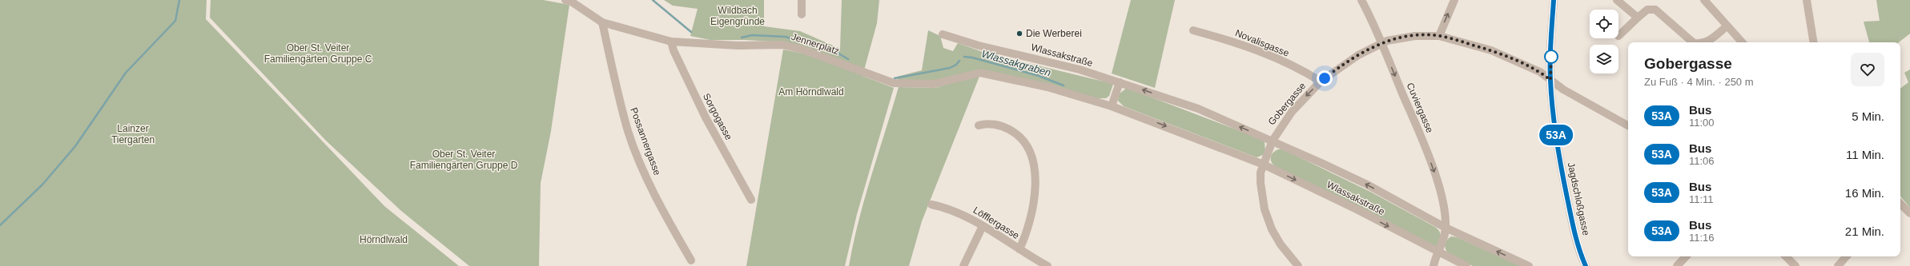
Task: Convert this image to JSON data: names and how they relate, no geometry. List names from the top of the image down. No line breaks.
{"streets":{"street":["Novalisgasse","Jennerplatz","Wlassakstraße","Gobergasse","Cuviergasse","Sorgogasse","Possannergasse","Jagdschloßgasse","Löfflergasse"]},"crossings":[["Novalisgasse","Gobergasse"],["Jennerplatz","Wlassakstraße"],["Jennerplatz","Sorgogasse"],["Jennerplatz","Possannergasse"],["Wlassakstraße","Gobergasse"],["Wlassakstraße","Cuviergasse"],["Gobergasse","Cuviergasse"],["Gobergasse","Jagdschloßgasse"]],"one_way":["Cuviergasse"],"water":["Wlassakgraben"],"parks":["Wildbach Eigengründe","Ober St. Veiter Familiengärten Gruppe C","Am Hörndlwald","Lainzer Tiergarten","Ober St. Veiter Familiengärten Gruppe D","Hörndlwald"],"places":["Die Werberei"],"lines":["bus line 53A"],"page":{"on_map":"53A","heading":["Gobergasse","Zu Fuß · 4 Min. · 250 m"],"list":[{"mark":"53A","name":"Bus","note":"11:00","value":"5 Min."},{"mark":"53A","name":"Bus","note":"11:06","value":"11 Min."},{"mark":"53A","name":"Bus","note":"11:11","value":"16 Min."},{"mark":"53A","name":"Bus","note":"11:16","value":"21 Min."}]}}
